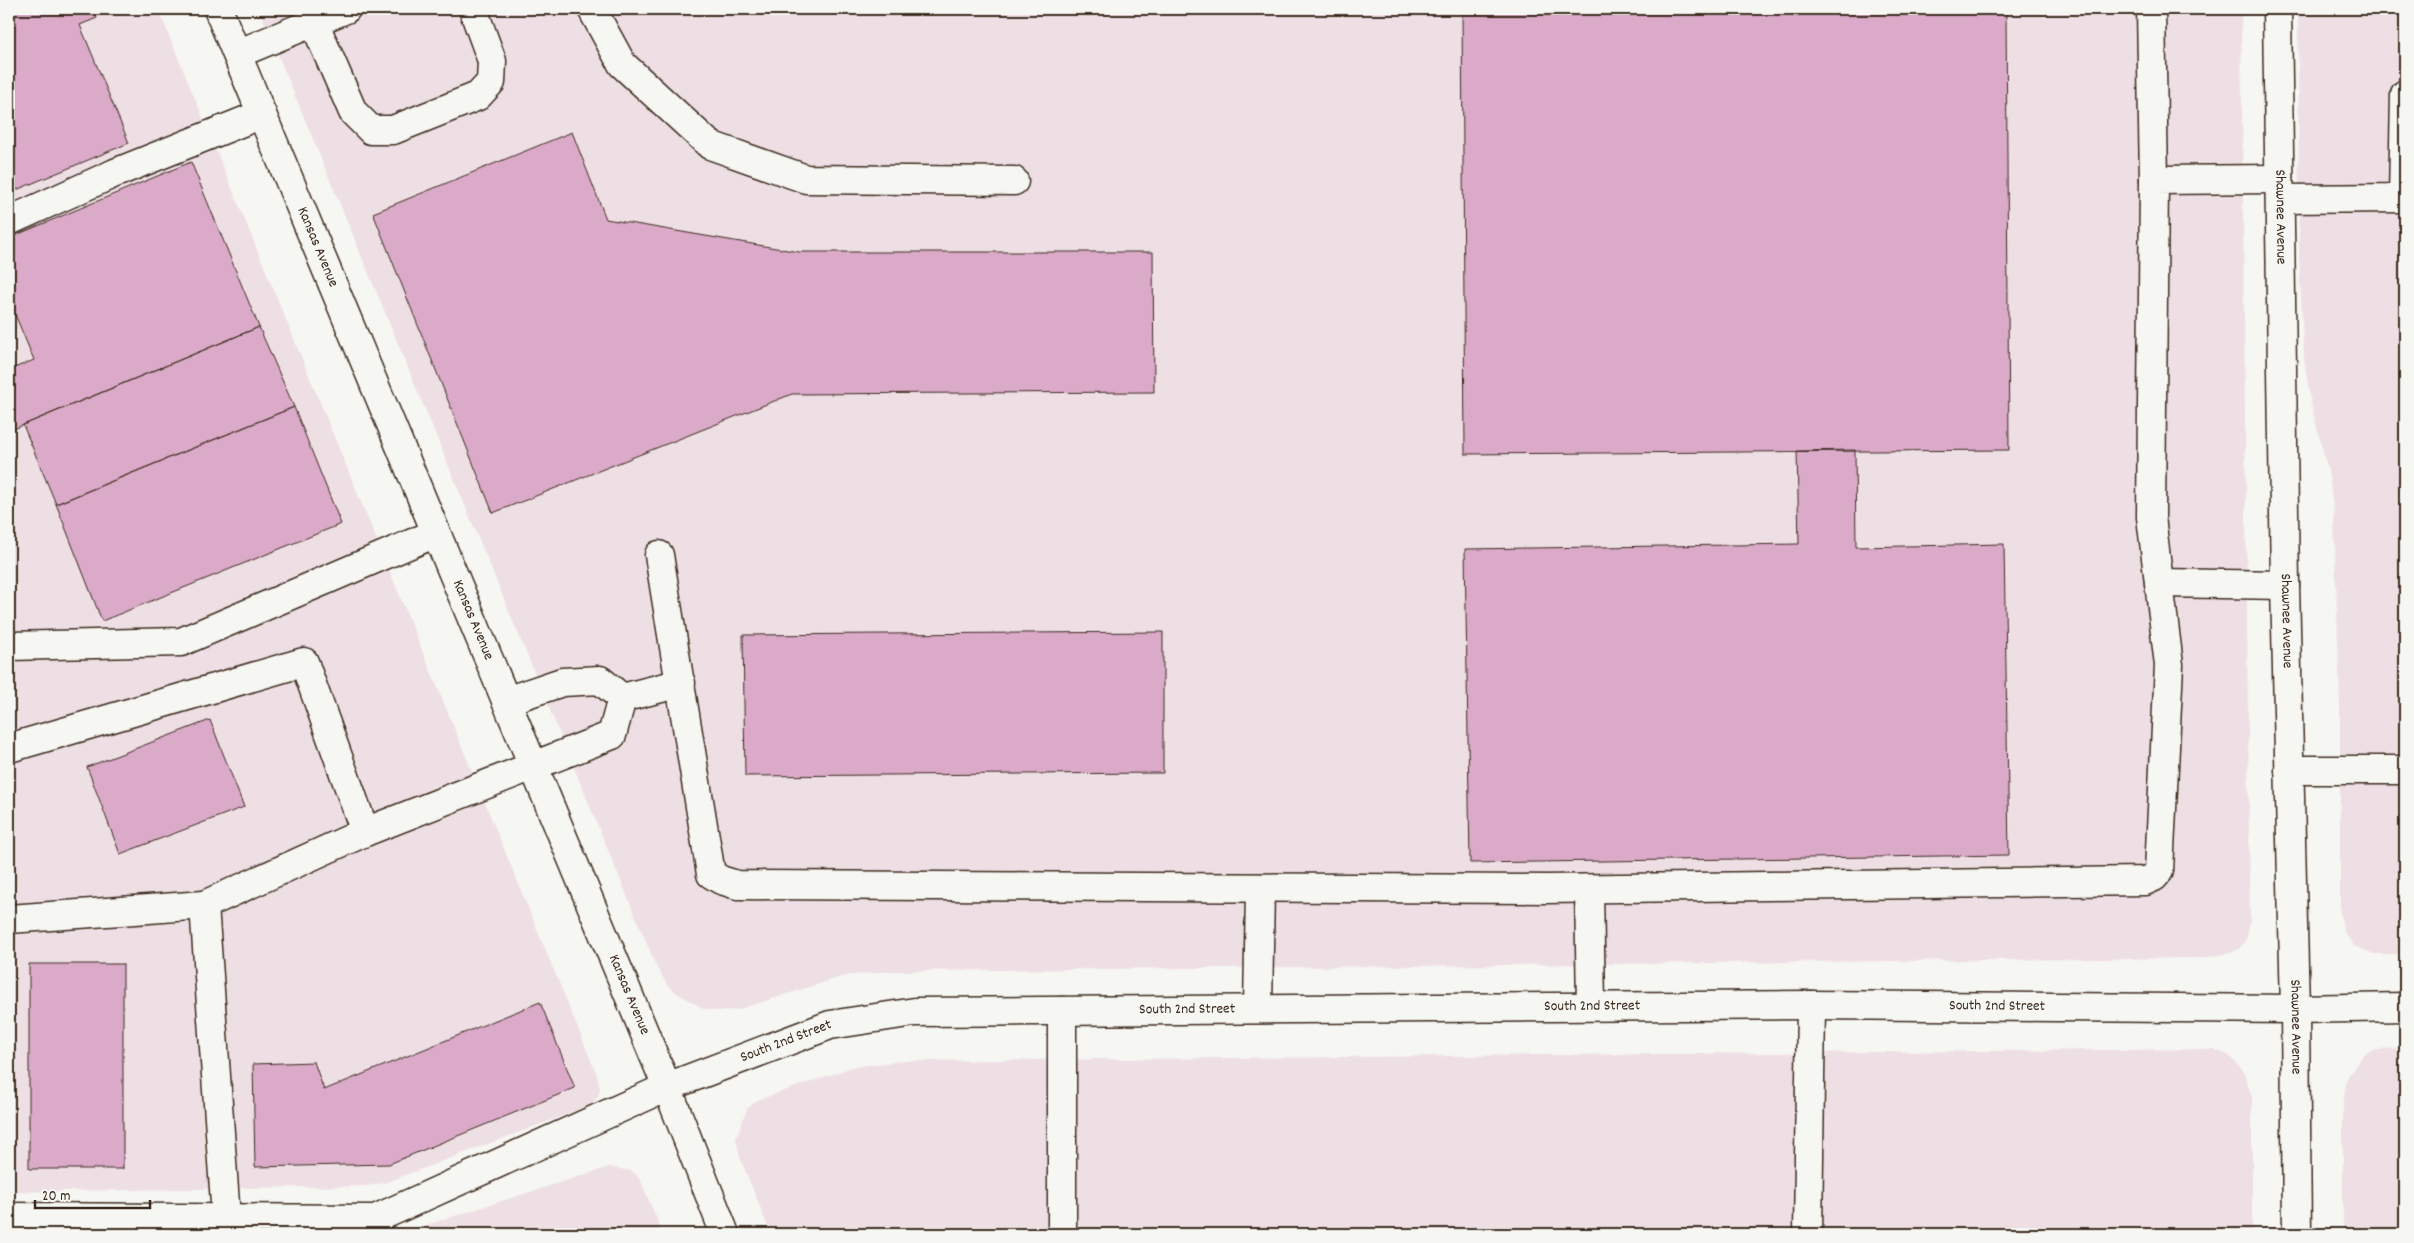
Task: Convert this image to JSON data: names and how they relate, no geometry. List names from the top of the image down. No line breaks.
{"streets":{"street":["Shawnee Avenue","Kansas Avenue","South 2nd Street"]},"crossings":[["Shawnee Avenue","South 2nd Street"],["Kansas Avenue","South 2nd Street"]],"scale_bar":"20 m"}
